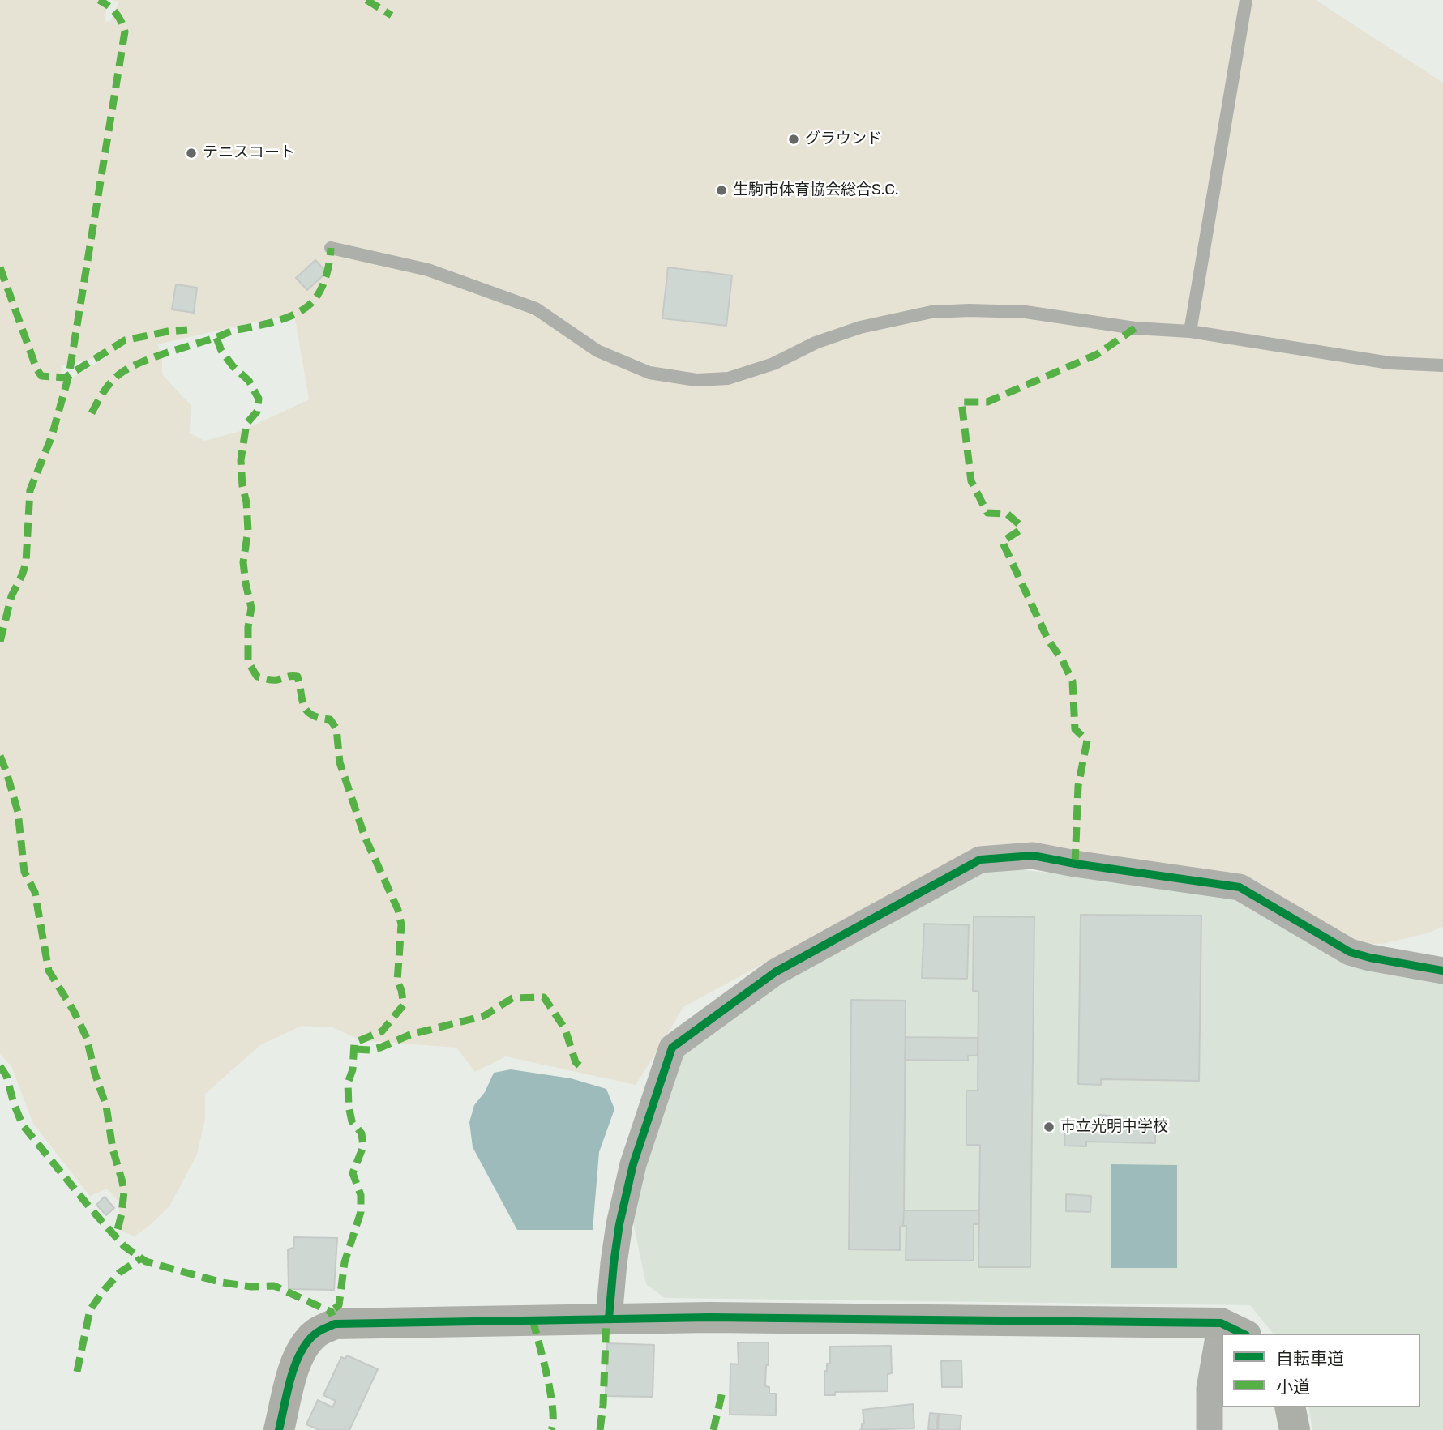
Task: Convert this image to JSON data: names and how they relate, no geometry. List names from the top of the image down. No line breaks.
{"places":["グラウンド","テニスコート","生駒市体育協会総合S.C.","市立光明中学校"],"legend":["自転車道","小道"]}
